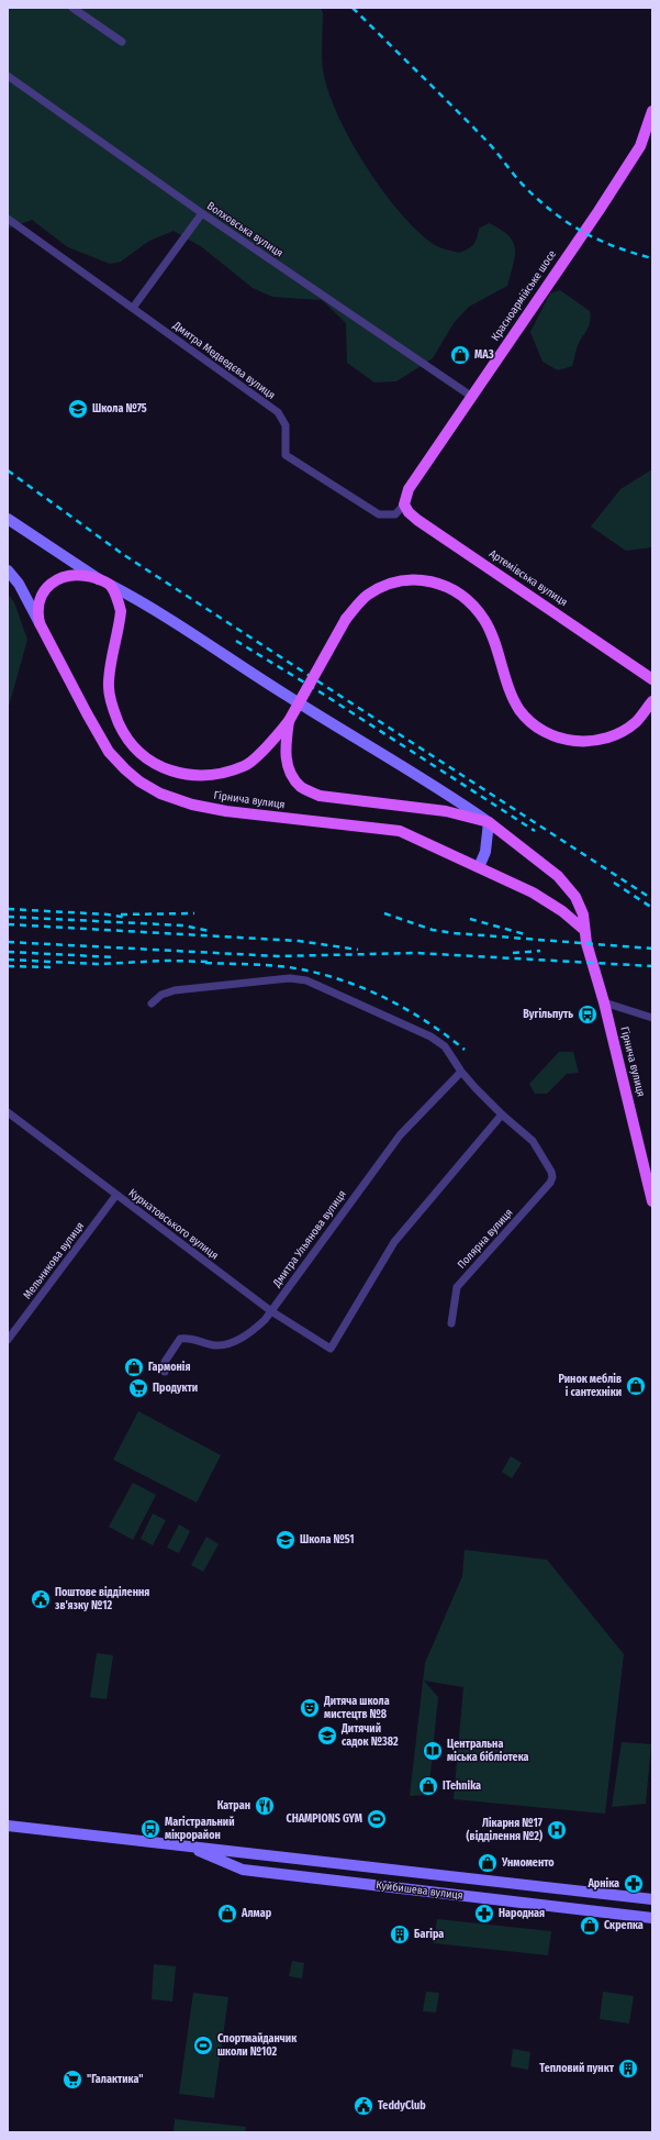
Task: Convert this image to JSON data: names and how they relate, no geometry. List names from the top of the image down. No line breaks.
{"streets":{"main road":["Красноармійське шосе","Артемівська вулиця","Гірнича вулиця","Куйбишева вулиця"],"street":["Волховська вулиця","Дмитра Медведєва вулиця","Курнатовського вулиця","Дмитра Ульянова вулиця","Полярна вулиця","Мельникова вулиця"]},"crossings":[["Волховська вулиця","Красноармійське шосе"],["Красноармійське шосе","Дмитра Медведєва вулиця"],["Красноармійське шосе","Артемівська вулиця"],["Дмитра Медведєва вулиця","Артемівська вулиця"],["Курнатовського вулиця","Дмитра Ульянова вулиця"],["Курнатовського вулиця","Полярна вулиця"],["Курнатовського вулиця","Мельникова вулиця"]],"places":{"shop":["МАЗ","Гармонія","Ринок меблів і сантехніки","ITehnika","Унмоменто","Алмар","Скрепка"],"school or university":["Школа №75","Школа №51","Дитячий садок №382"],"bus stop":["Вугільпуть","Магістральний мікрорайон"],"supermarket":["Продукти","\"Галактика\""],"public building":["Поштове відділення зв'язку №12","TeddyClub"],"theatre":["Дитяча школа мистецтв №8"],"library":["Центральна міська бібліотека"],"restaurant":["Катран"],"sports":["CHAMPIONS GYM","Спортмайданчик школи №102"],"hospital":["Лікарня №17 (відділення №2)"],"pharmacy":["Арніка","Народная"],"building":["Багіра","Тепловий пункт"]}}
